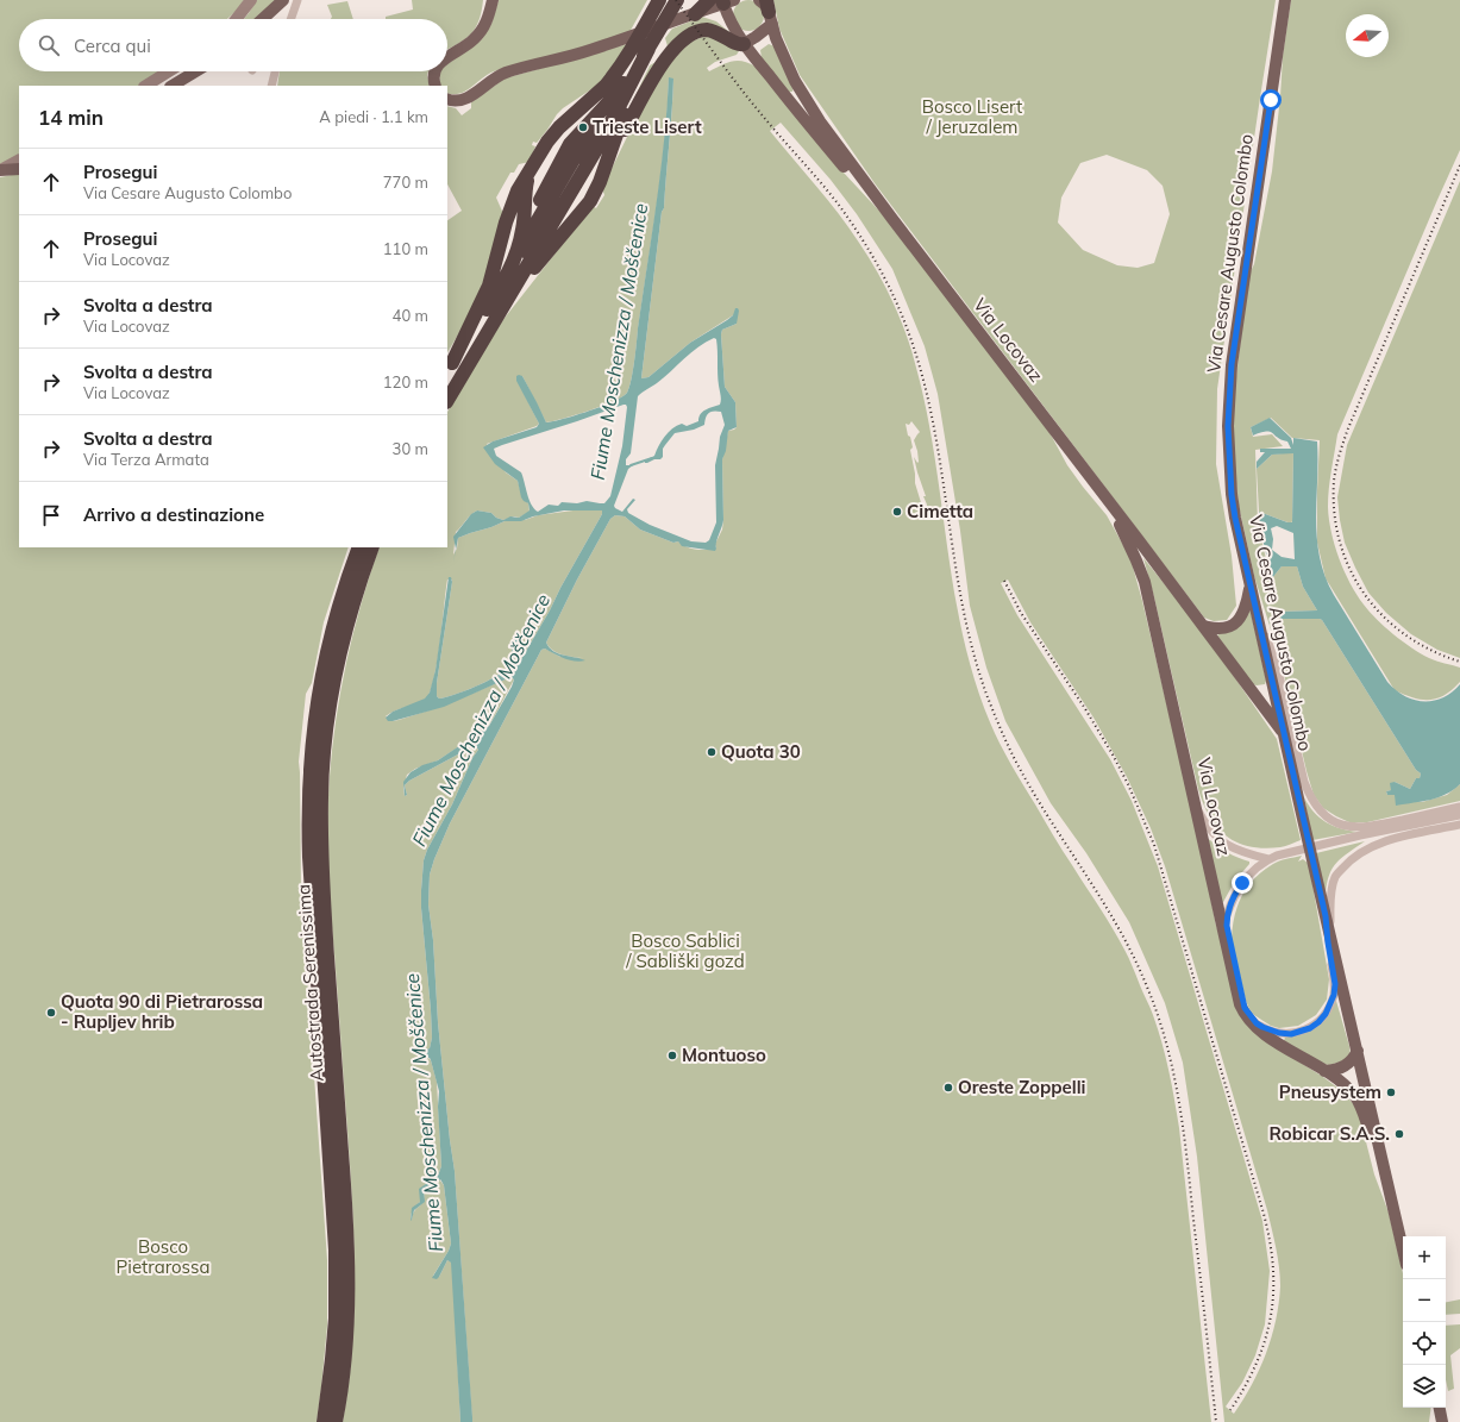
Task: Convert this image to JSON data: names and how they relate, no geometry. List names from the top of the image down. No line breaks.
{"streets":{"highway":["Autostrada Serenissima"],"main road":["Via Cesare Augusto Colombo","Via Locovaz"]},"crossings":[["Via Cesare Augusto Colombo","Via Locovaz"]],"water":["Fiume Moschenizza / Moščenice"],"parks":["Bosco Lisert / Jeruzalem","Bosco Sablici / Sabliški gozd","Bosco Pietrarossa"],"places":["Trieste Lisert","Cimetta","Quota 30","Quota 90 di Pietrarossa - Rupljev hrib","Montuoso","Oreste Zoppelli","Pneusystem","Robicar S.A.S."],"north":"left","page":{"search":"Cerca qui","heading":["14 min","A piedi · 1.1 km"],"list":[["Prosegui","Via Cesare Augusto Colombo","770 m"],["Prosegui","Via Locovaz","110 m"],["Svolta a destra","Via Locovaz","40 m"],["Svolta a destra","Via Locovaz","120 m"],["Svolta a destra","Via Terza Armata","30 m"],"Arrivo a destinazione"],"map_buttons":["+","−"]}}
